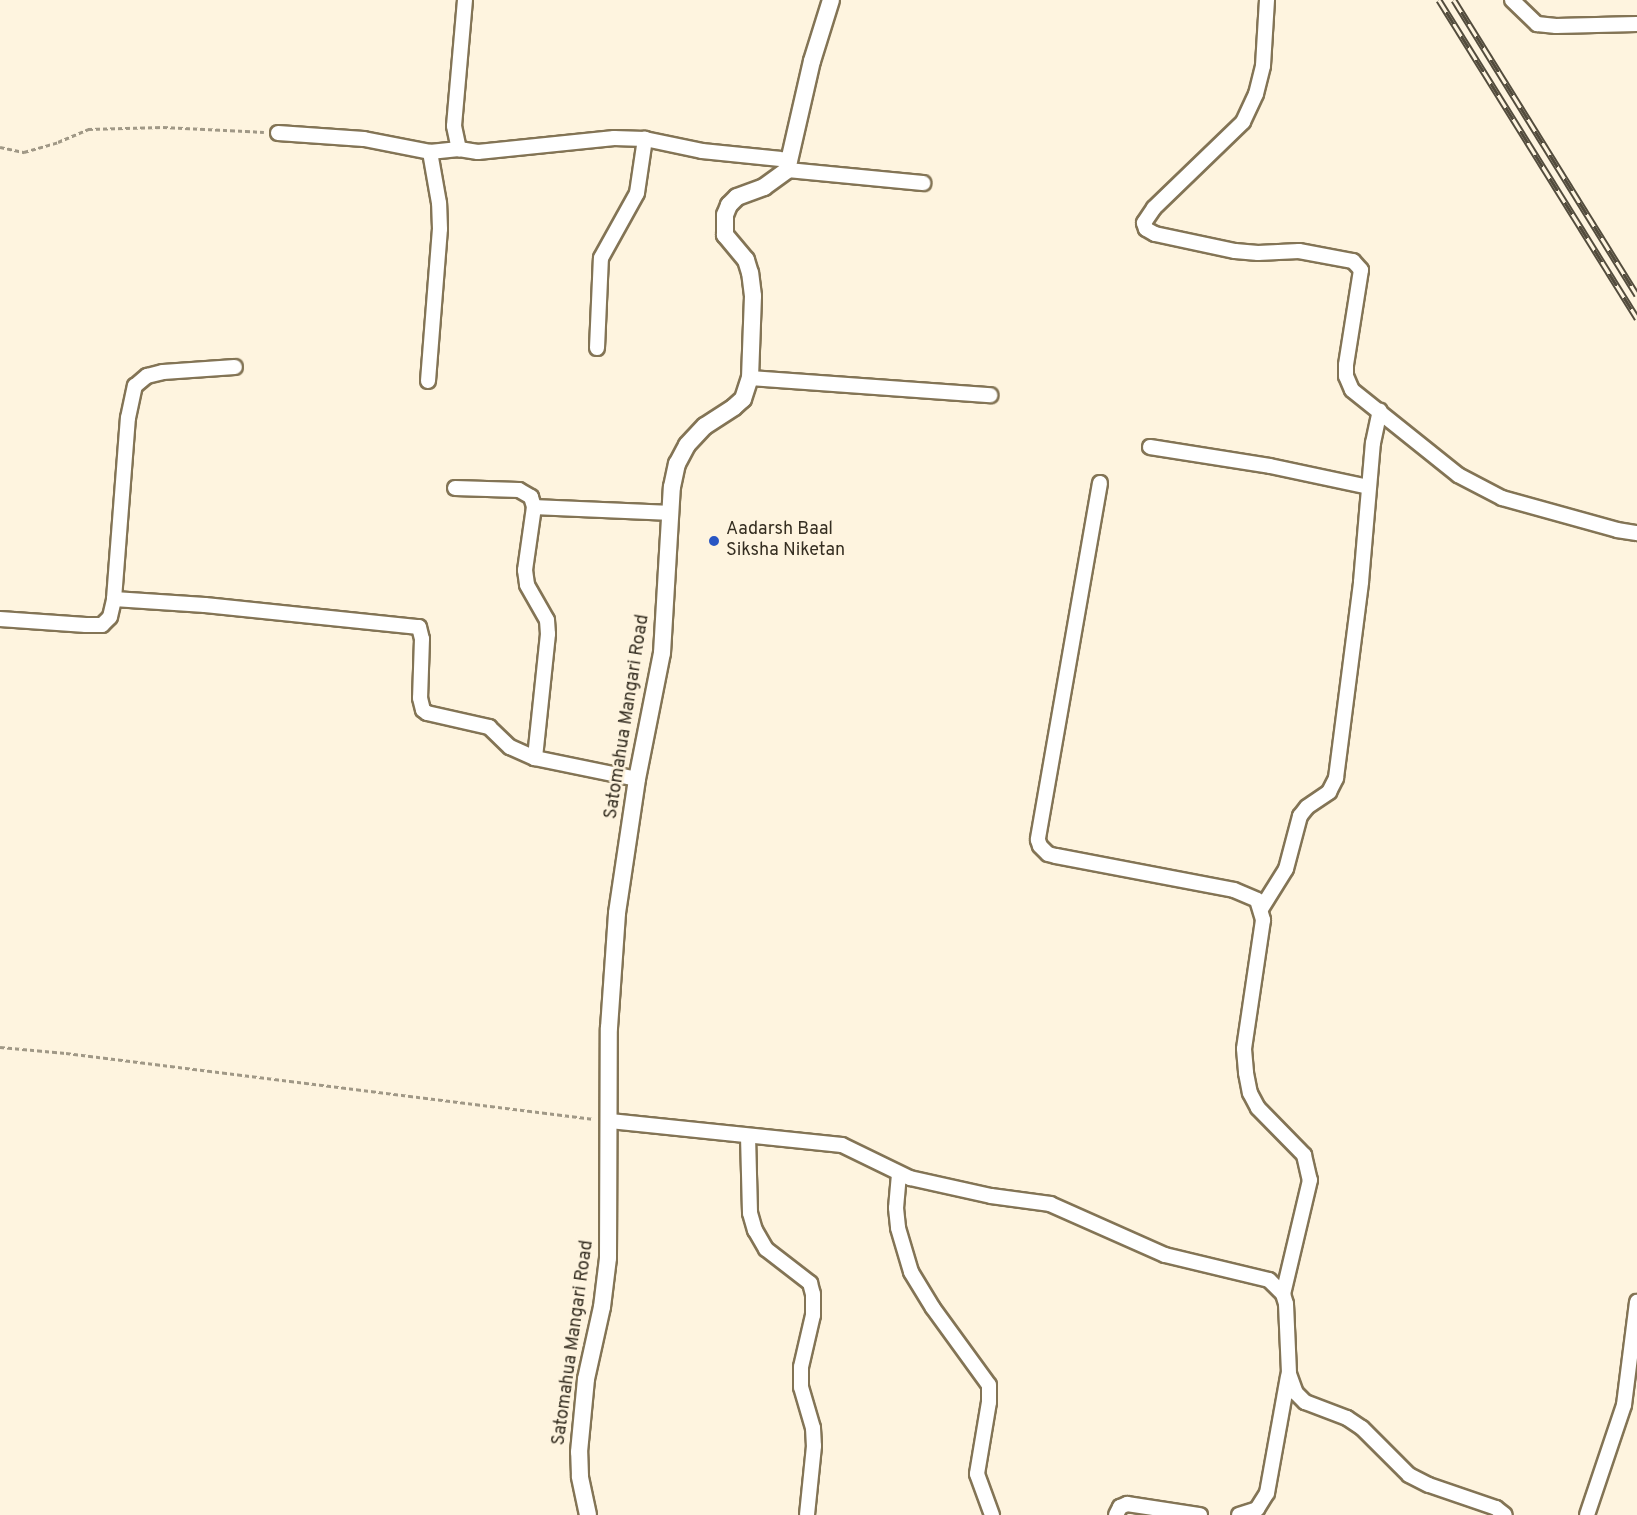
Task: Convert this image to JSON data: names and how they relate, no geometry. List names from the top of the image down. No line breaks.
{"streets":{"street":["Satomahua Mangari Road"]},"places":["Aadarsh Baal Siksha Niketan"]}
